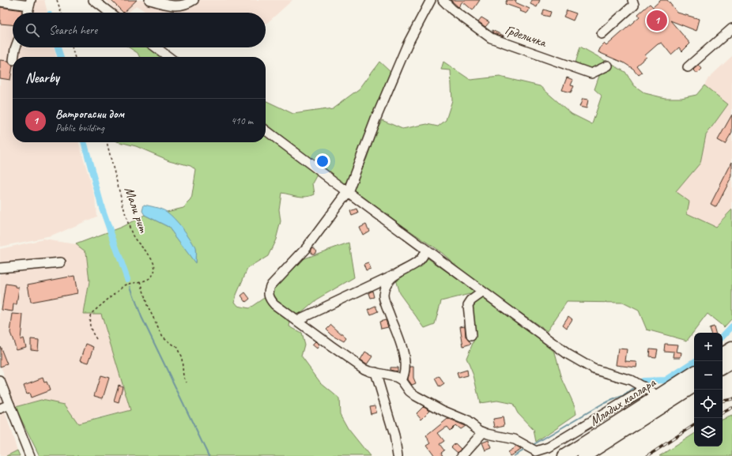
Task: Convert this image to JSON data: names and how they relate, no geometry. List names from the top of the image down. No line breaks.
{"streets":{"highway":["Младих каплара"],"street":["Грделичка"],"path":["Мали рит"]},"page":{"pins":"1","search":"Search here","heading":"Nearby","list":[{"mark":"1","name":"Ватрогасни дом","note":"Public building","value":"410 m"}],"map_buttons":["+","−"]}}
